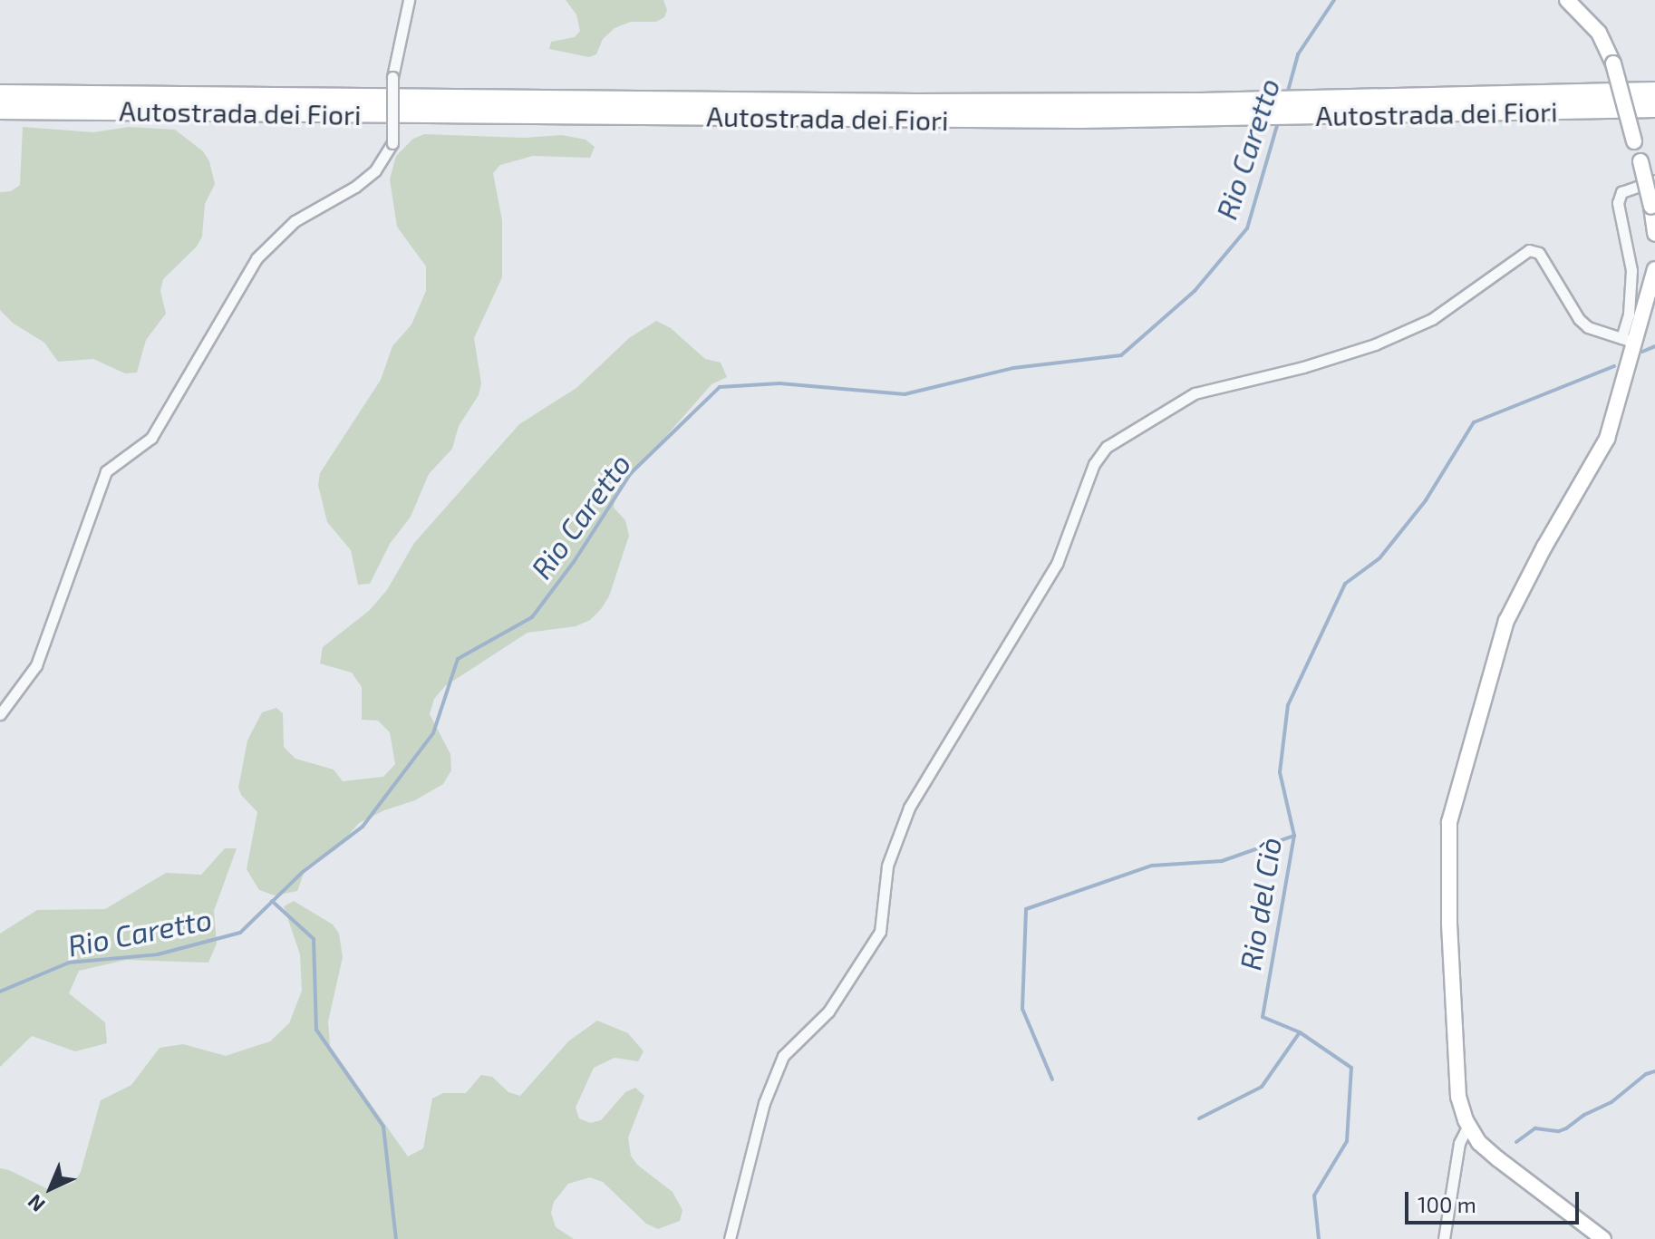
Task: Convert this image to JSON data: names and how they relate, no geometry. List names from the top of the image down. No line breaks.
{"streets":{"highway":["Autostrada dei Fiori"]},"water":["Rio Caretto","Rio del Ciò"],"scale_bar":"100 m","north":"bottom left"}
